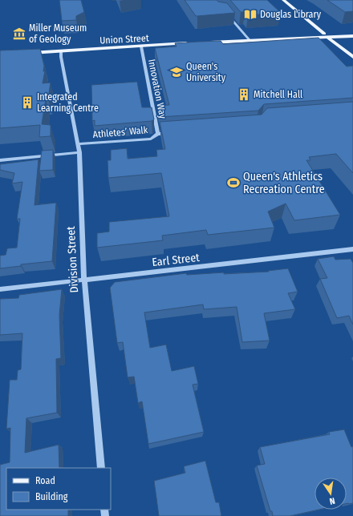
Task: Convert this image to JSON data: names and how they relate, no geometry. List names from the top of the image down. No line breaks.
{"streets":{"main road":["Union Street"],"street":["Innovation Way","Athletes’ Walk","Division Street","Earl Street"]},"crossings":[["Union Street","Innovation Way"],["Union Street","Division Street"],["Innovation Way","Athletes’ Walk"],["Athletes’ Walk","Division Street"],["Division Street","Earl Street"]],"places":{"library":["Douglas Library"],"museum":["Miller Museum of Geology"],"school or university":["Queen's University"],"building":["Mitchell Hall","Integrated Learning Centre"],"sports":["Queen's Athletics Recreation Centre"]},"legend":["Road","Building"],"north":"bottom"}
